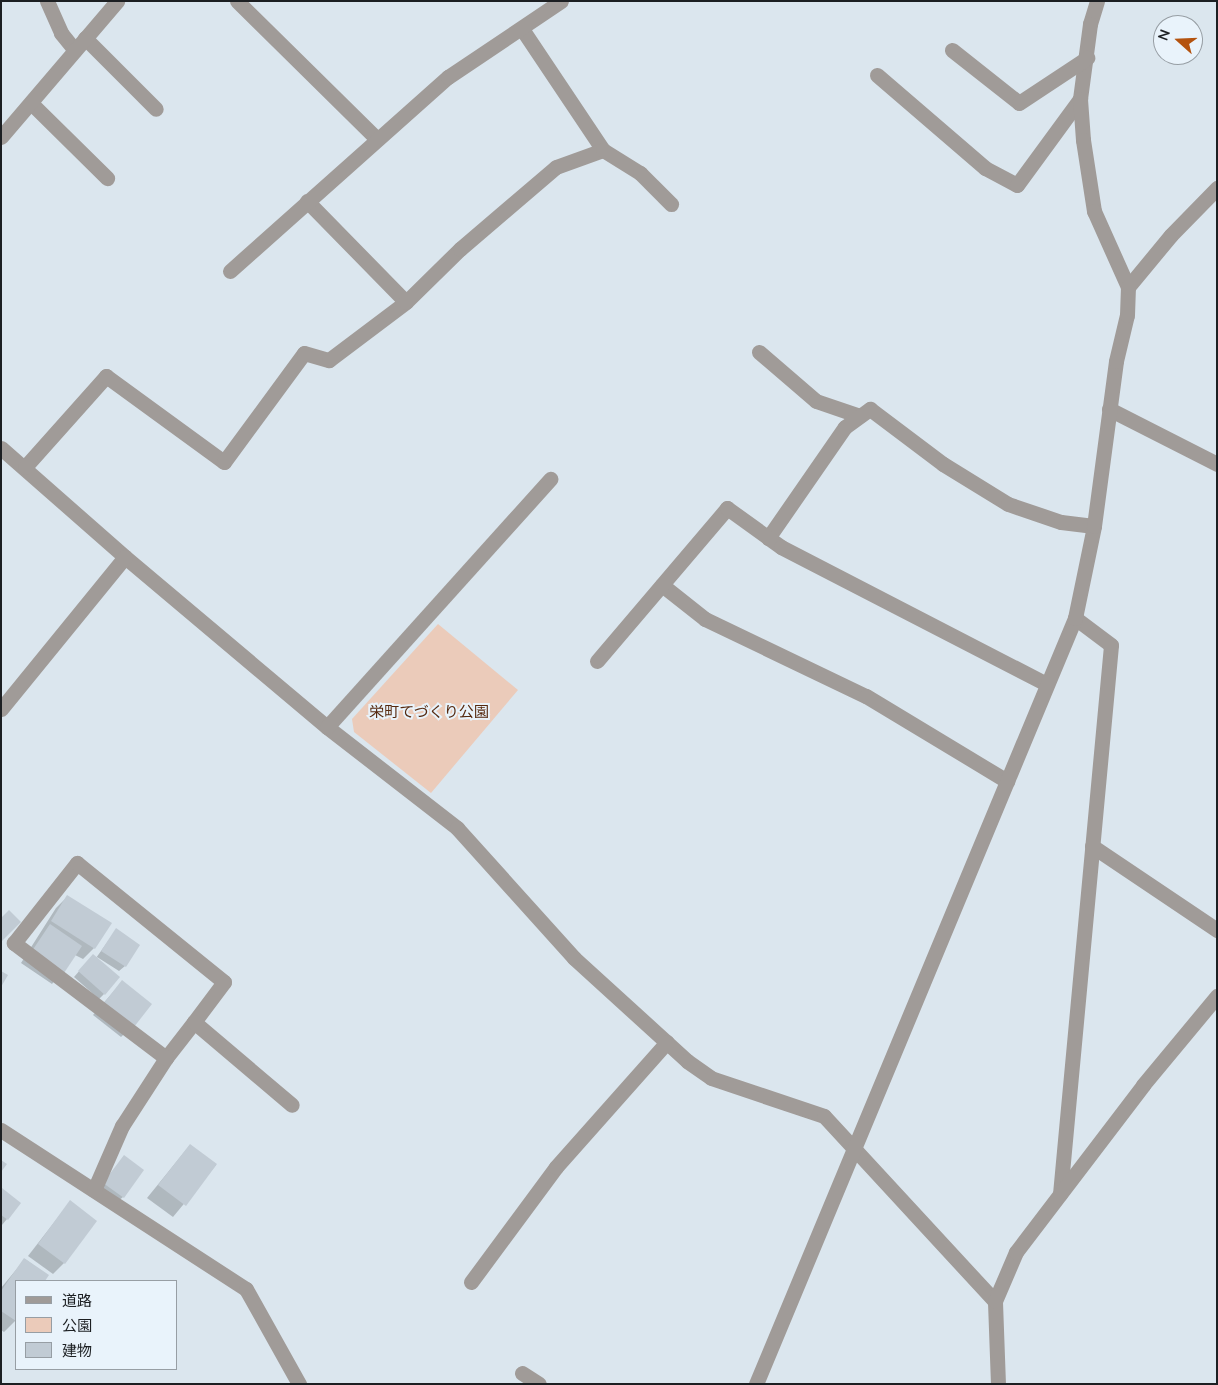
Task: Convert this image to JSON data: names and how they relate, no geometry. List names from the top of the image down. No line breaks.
{"parks":["栄町てづくり公園"],"legend":["道路","公園","建物"],"north":"left"}
